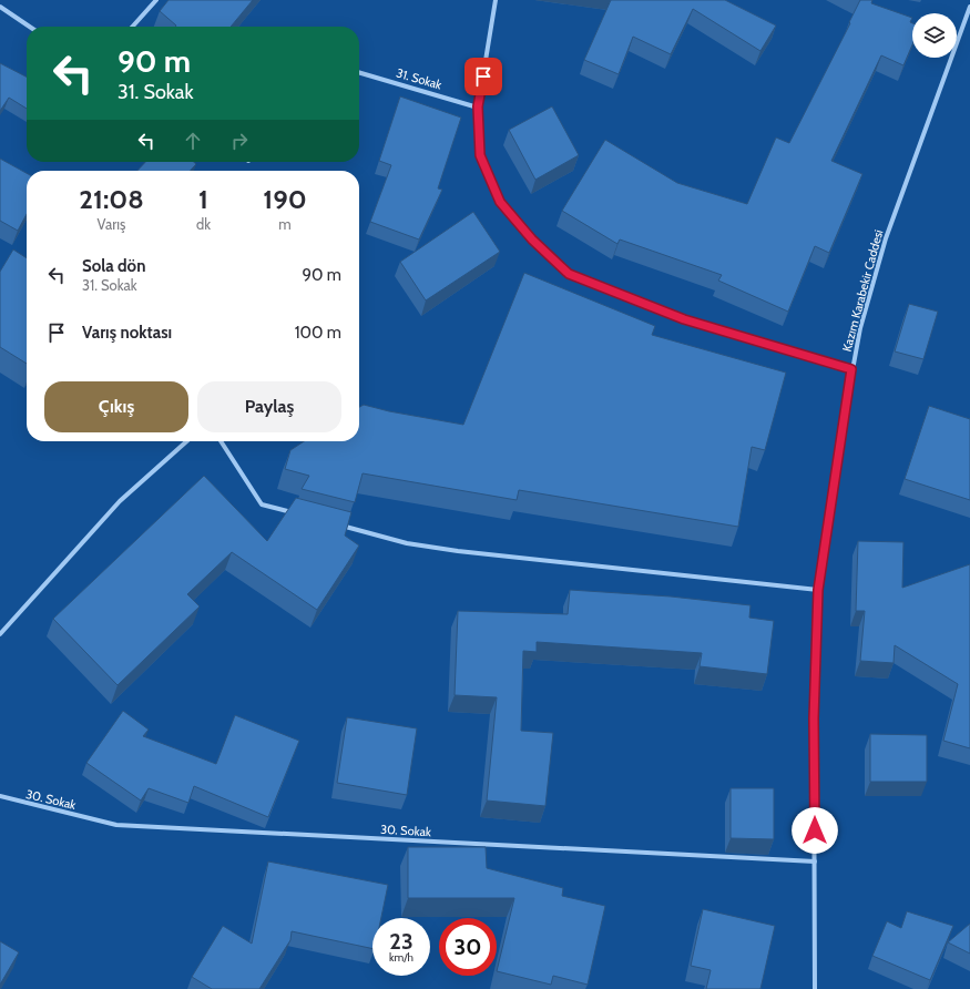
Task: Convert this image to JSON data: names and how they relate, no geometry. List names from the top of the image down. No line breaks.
{"streets":{"street":["31. Sokak","Kazım Karabekir Caddesi","30. Sokak"]},"crossings":[["Kazım Karabekir Caddesi","30. Sokak"]],"page":{"turn":["90 m","31. Sokak"],"eta":["21:08","Varış","1","dk","190","m"],"list":[{"name":"Sola dön","note":"31. Sokak","value":"90 m"},{"name":"Varış noktası","value":"100 m"}],"buttons":["Çıkış","Paylaş"],"speed":"23 km/h","limit":"30"}}
